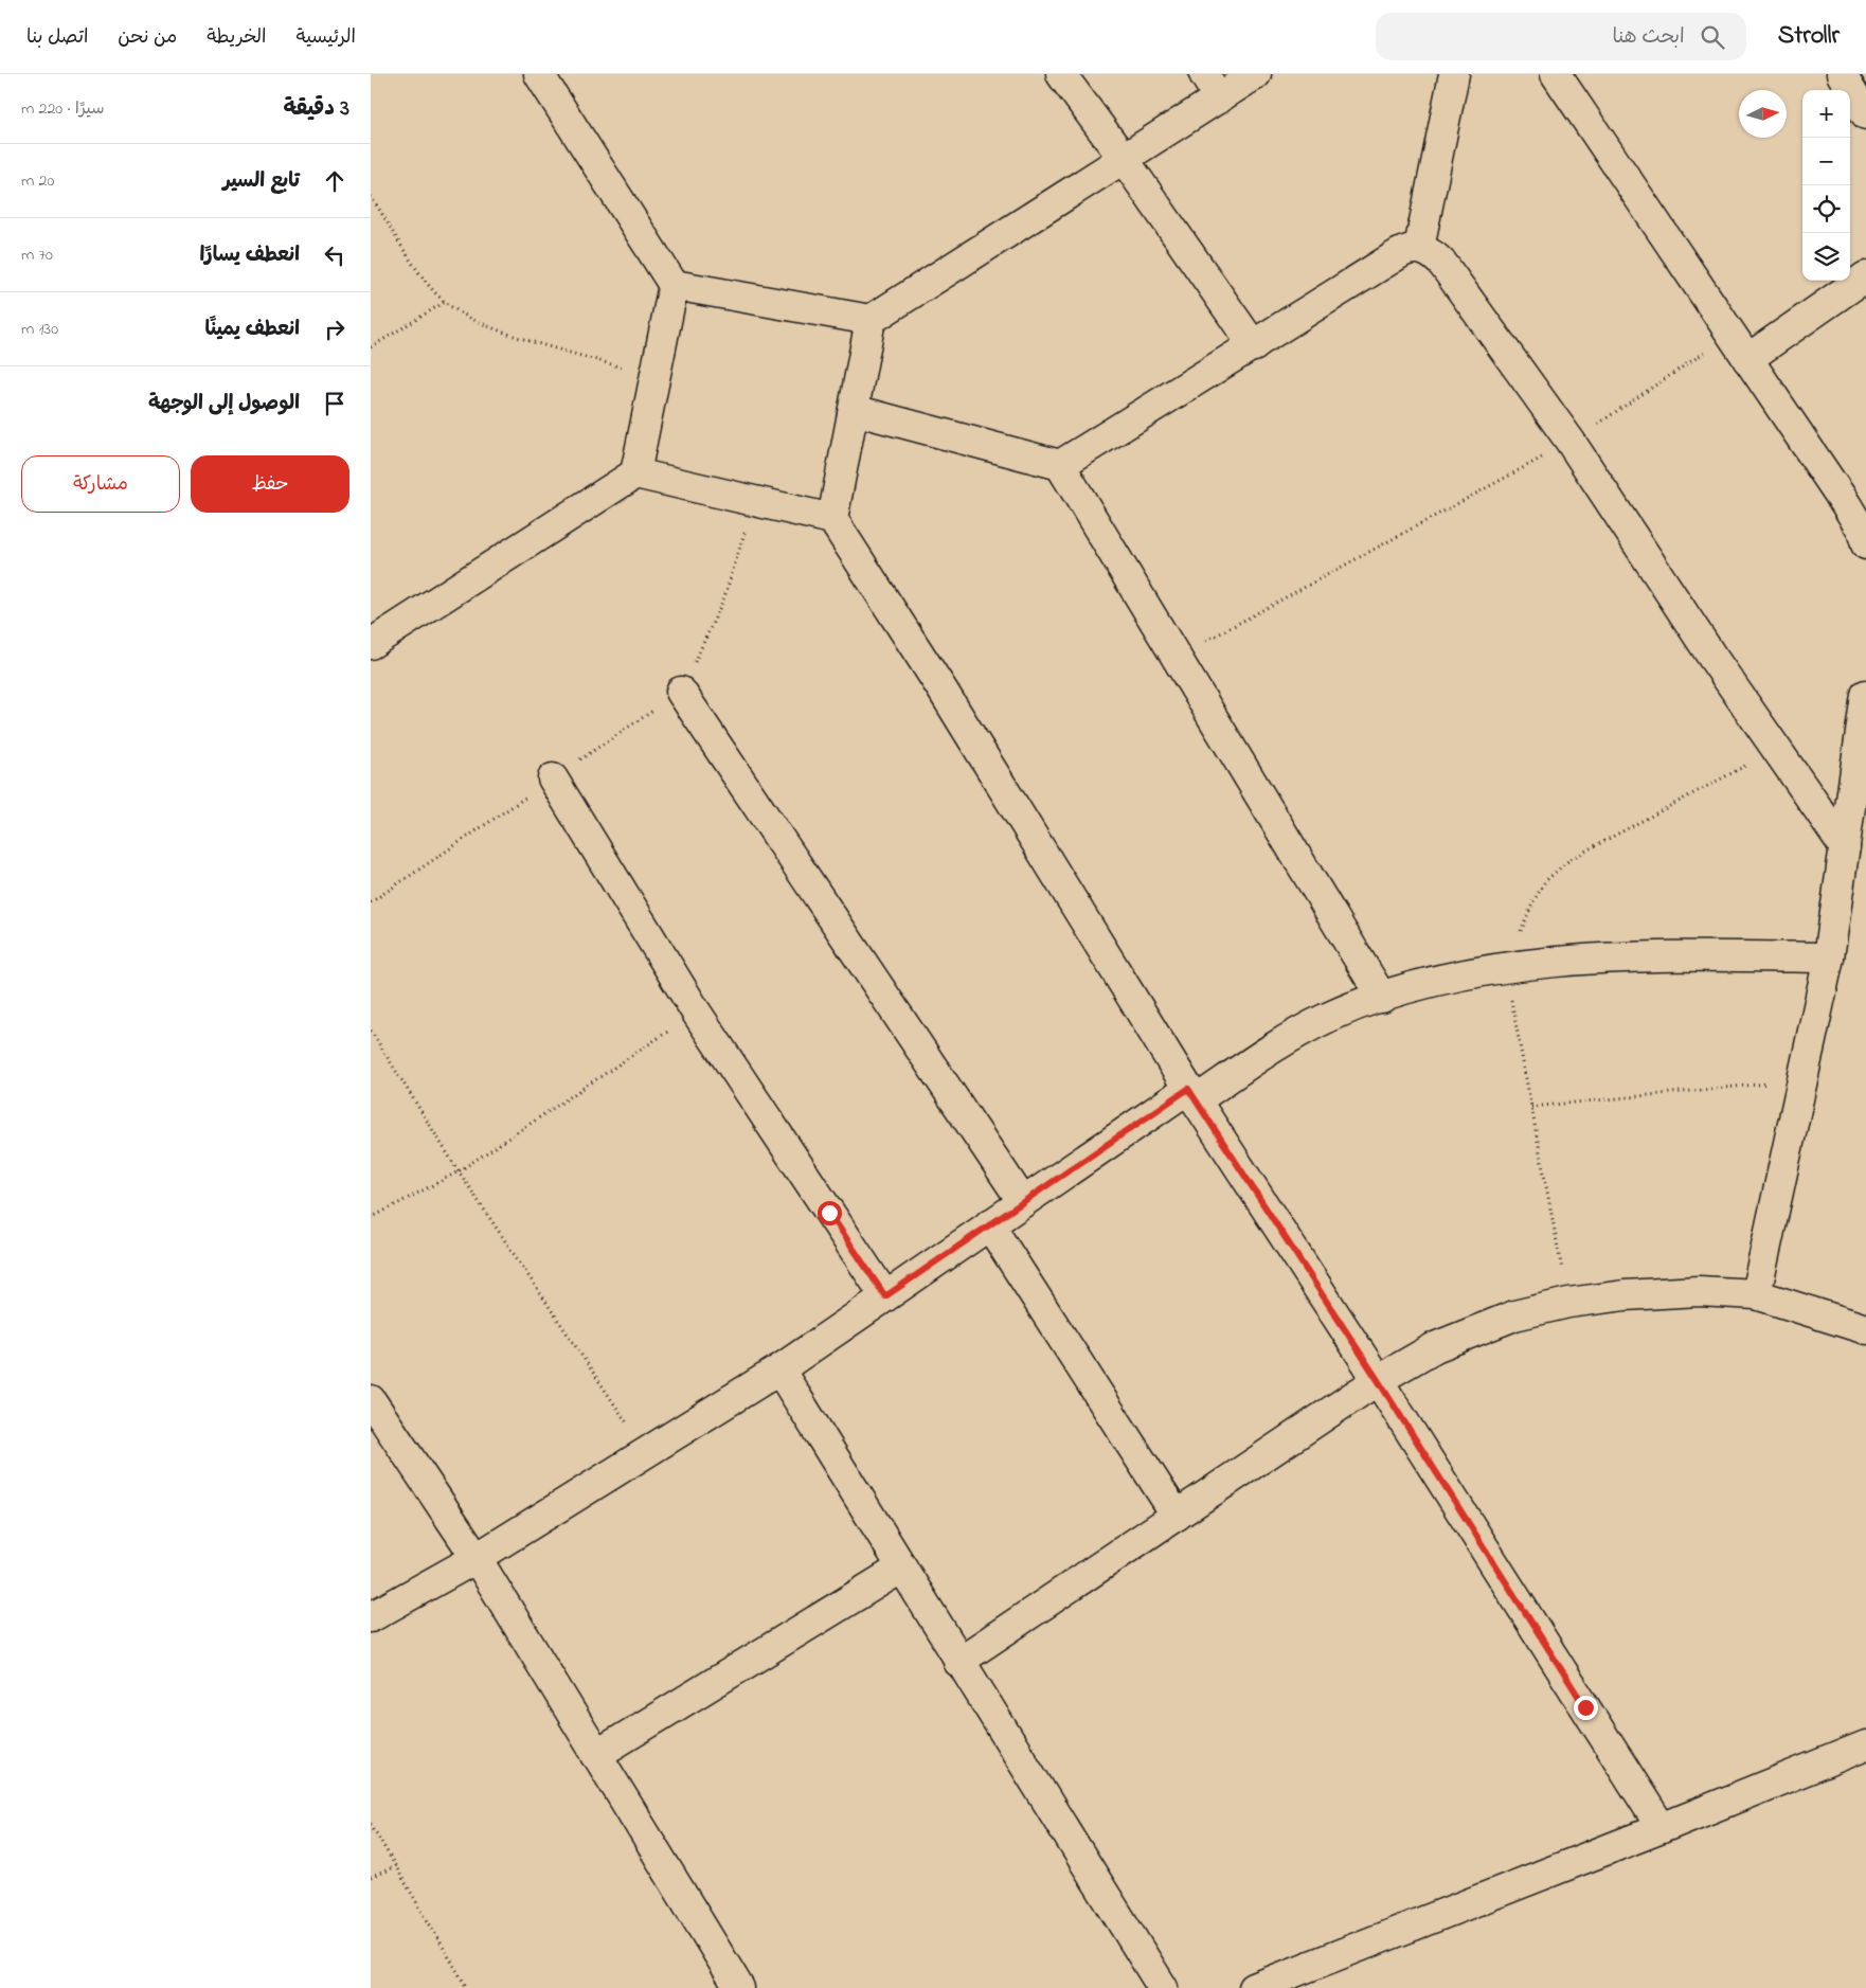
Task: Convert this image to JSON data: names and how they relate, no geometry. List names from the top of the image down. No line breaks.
{"north":"right","page":{"header":"Strollr","search":"ابحث هنا","nav":["الرئيسية","الخريطة","من نحن","اتصل بنا"],"heading":["3 دقيقة","سيرًا · 220 m"],"map_buttons":["+","−"],"list":[["تابع السير","20 m"],["انعطف يسارًا","70 m"],["انعطف يمينًا","130 m"],"الوصول إلى الوجهة"],"buttons":["حفظ","مشاركة"]}}
